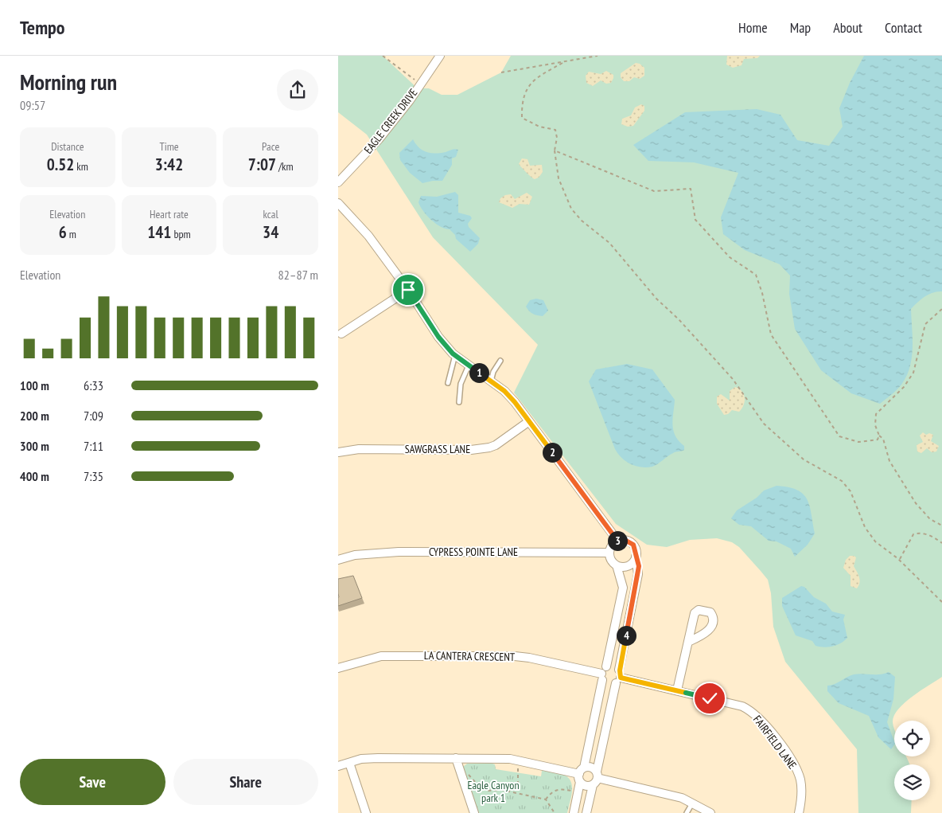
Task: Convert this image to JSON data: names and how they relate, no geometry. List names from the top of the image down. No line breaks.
{"streets":{"street":["EAGLE CREEK DRIVE","SAWGRASS LANE","CYPRESS POINTE LANE","LA CANTERA CRESCENT","FAIRFIELD LANE"]},"crossings":[["LA CANTERA CRESCENT","FAIRFIELD LANE"]],"parks":["Eagle Canyon park 1"],"page":{"header":"Tempo","nav":["Home","Map","About","Contact"],"heading":["Morning run","09:57"],"stats":[["Distance","0.52 km"],["Time","3:42"],["Pace","7:07 /km"],["Elevation","6 m"],["Heart rate","141 bpm"],["kcal","34"]],"chart":["Elevation","82–87 m"],"pins":["1","2","3","4"],"list":[{"name":"100 m","note":"6:33"},{"name":"200 m","note":"7:09"},{"name":"300 m","note":"7:11"},{"name":"400 m","note":"7:35"}],"buttons":["Save","Share"]}}
